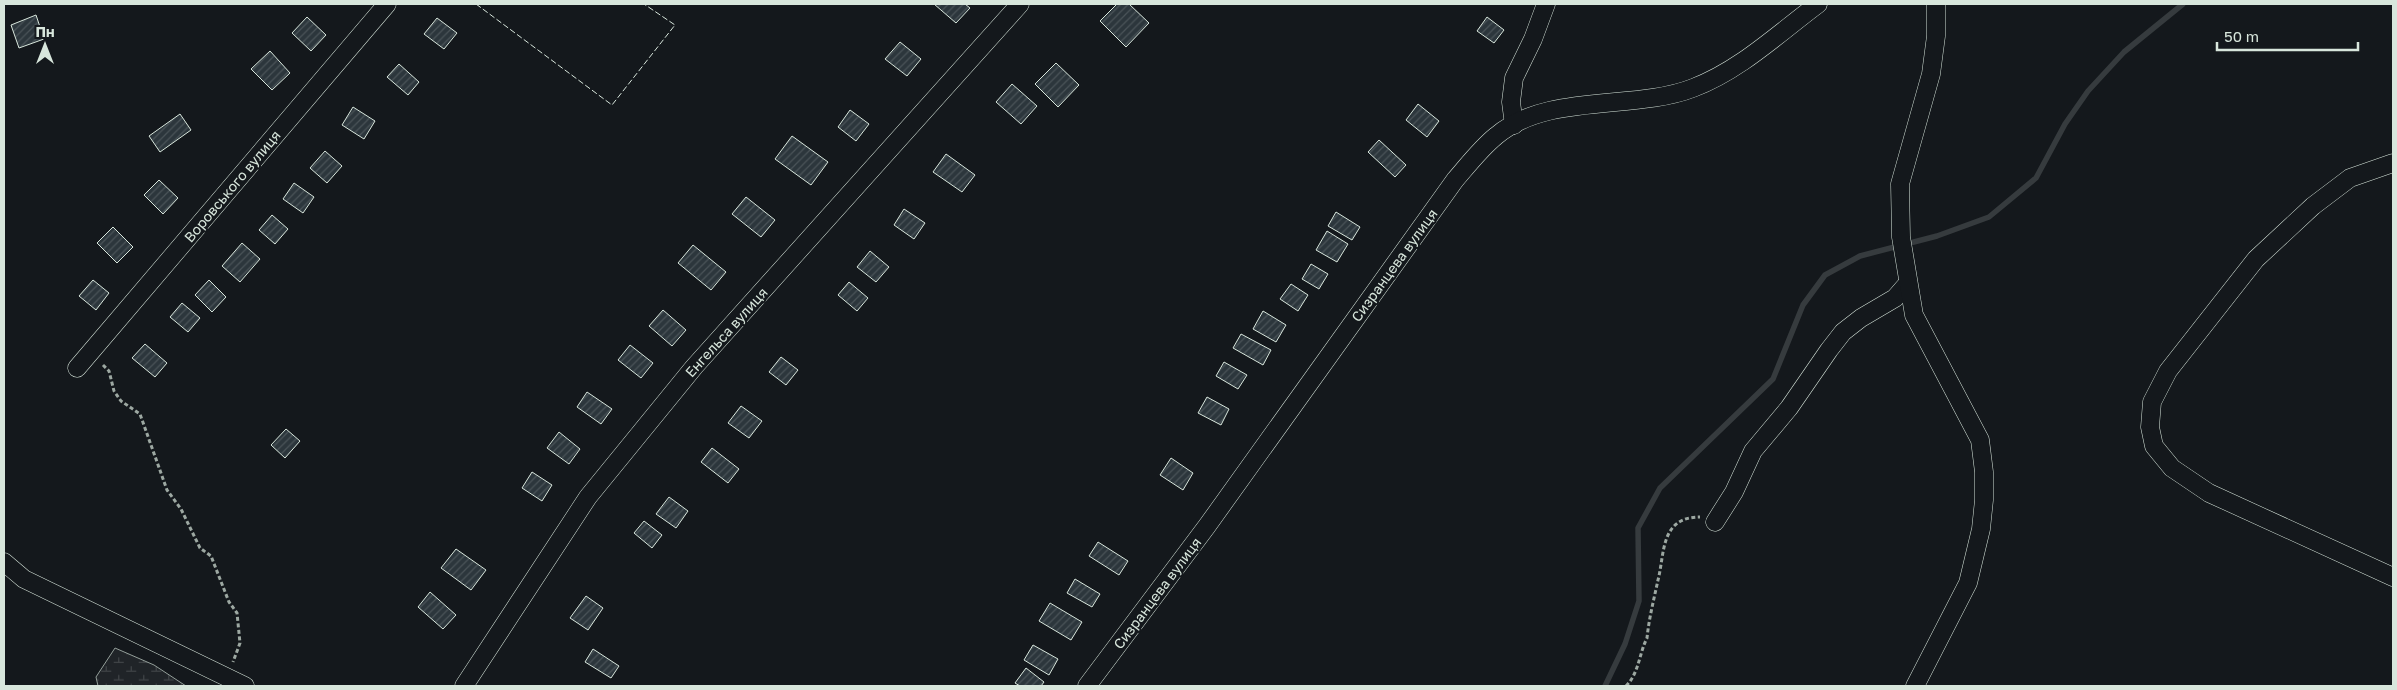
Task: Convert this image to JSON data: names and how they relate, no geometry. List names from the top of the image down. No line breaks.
{"streets":{"street":["Воровського вулиця","Сизранцева вулиця","Енгельса вулиця"]},"scale_bar":"50 m","north":"top"}
